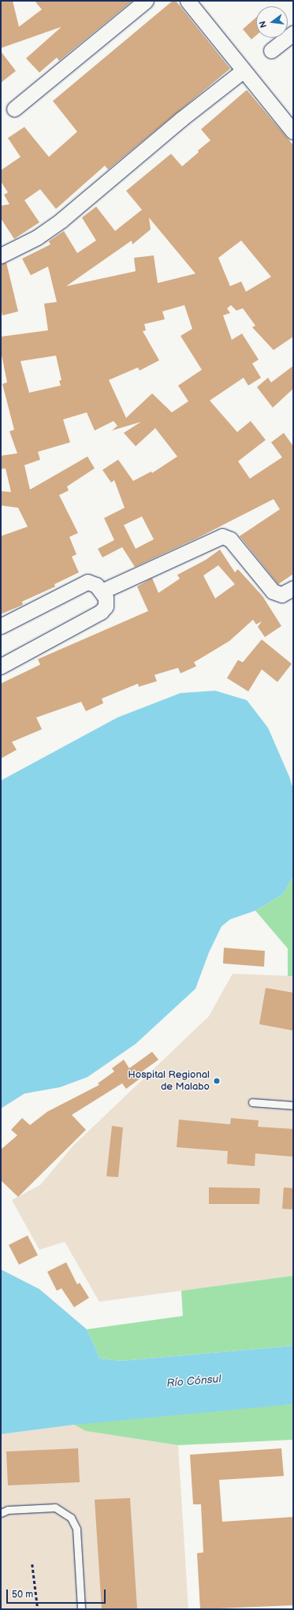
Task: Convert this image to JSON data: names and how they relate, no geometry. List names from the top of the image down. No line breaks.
{"water":["Río Cónsul"],"places":["Hospital Regional de Malabo"],"scale_bar":"50 m","north":"left"}
